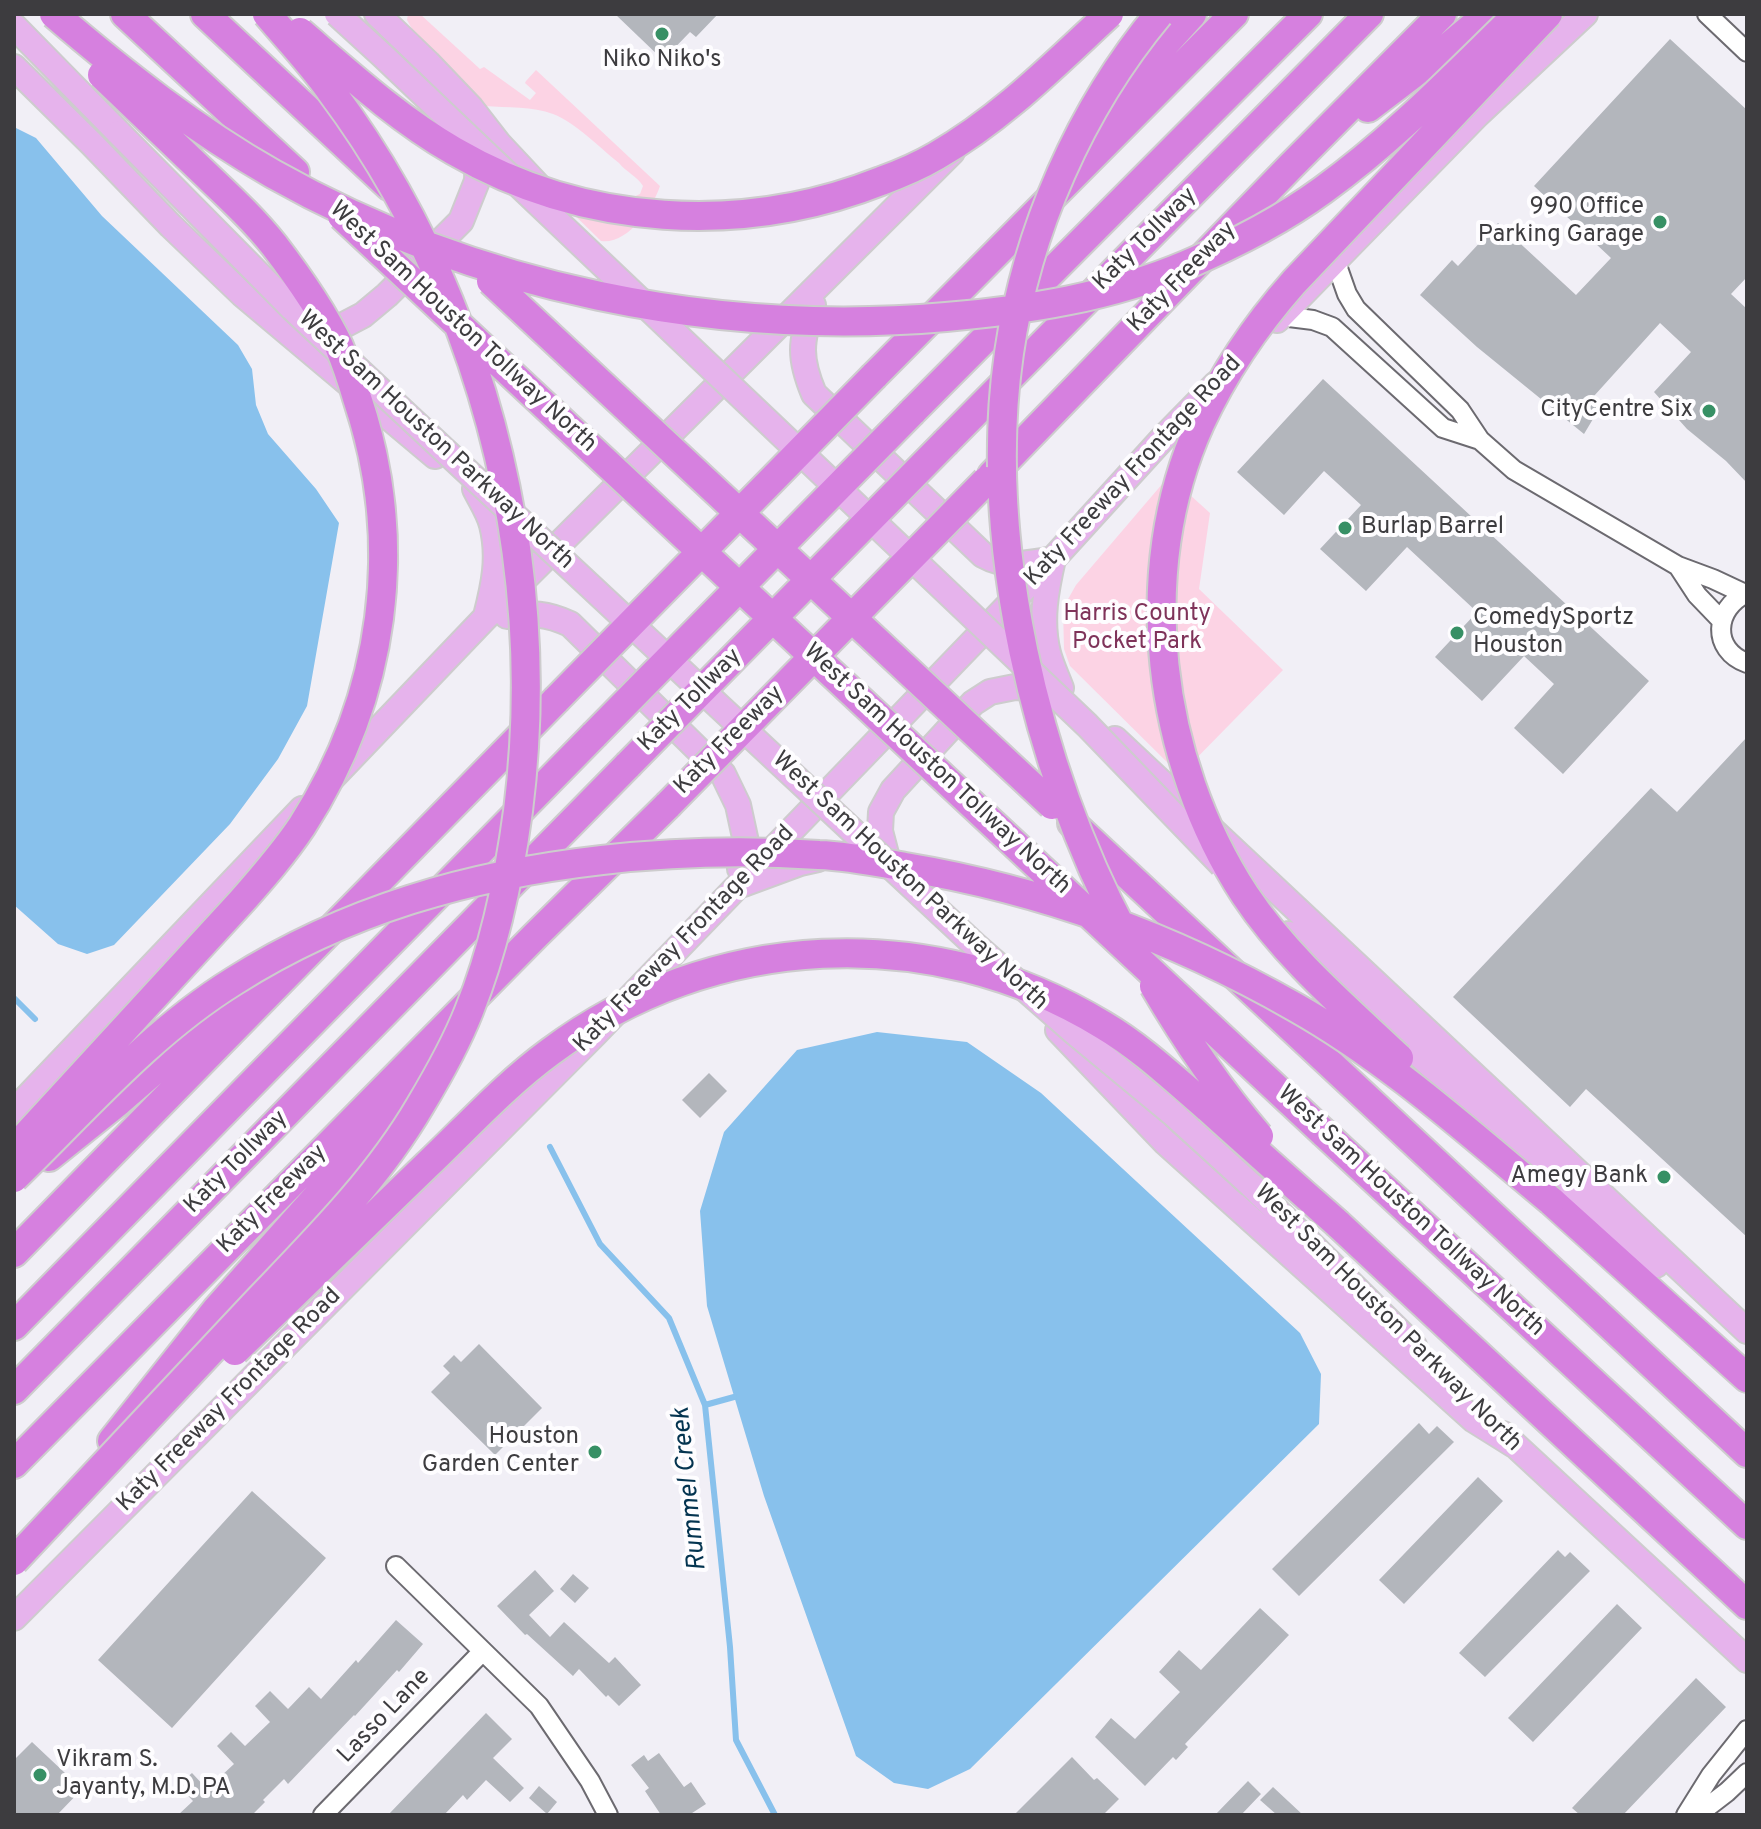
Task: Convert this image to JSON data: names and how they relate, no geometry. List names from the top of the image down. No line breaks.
{"streets":{"highway":["Katy Tollway","Katy Freeway","West Sam Houston Tollway North"],"main road":["West Sam Houston Parkway North","Katy Freeway Frontage Road"],"street":["Lasso Lane"]},"water":["Rummel Creek"],"parks":["Harris County Pocket Park"],"places":["Niko Niko's","990 Office Parking Garage","CityCentre Six","Burlap Barrel","ComedySportz Houston","Amegy Bank","Houston Garden Center","Vikram S. Jayanty, M.D. PA"]}
